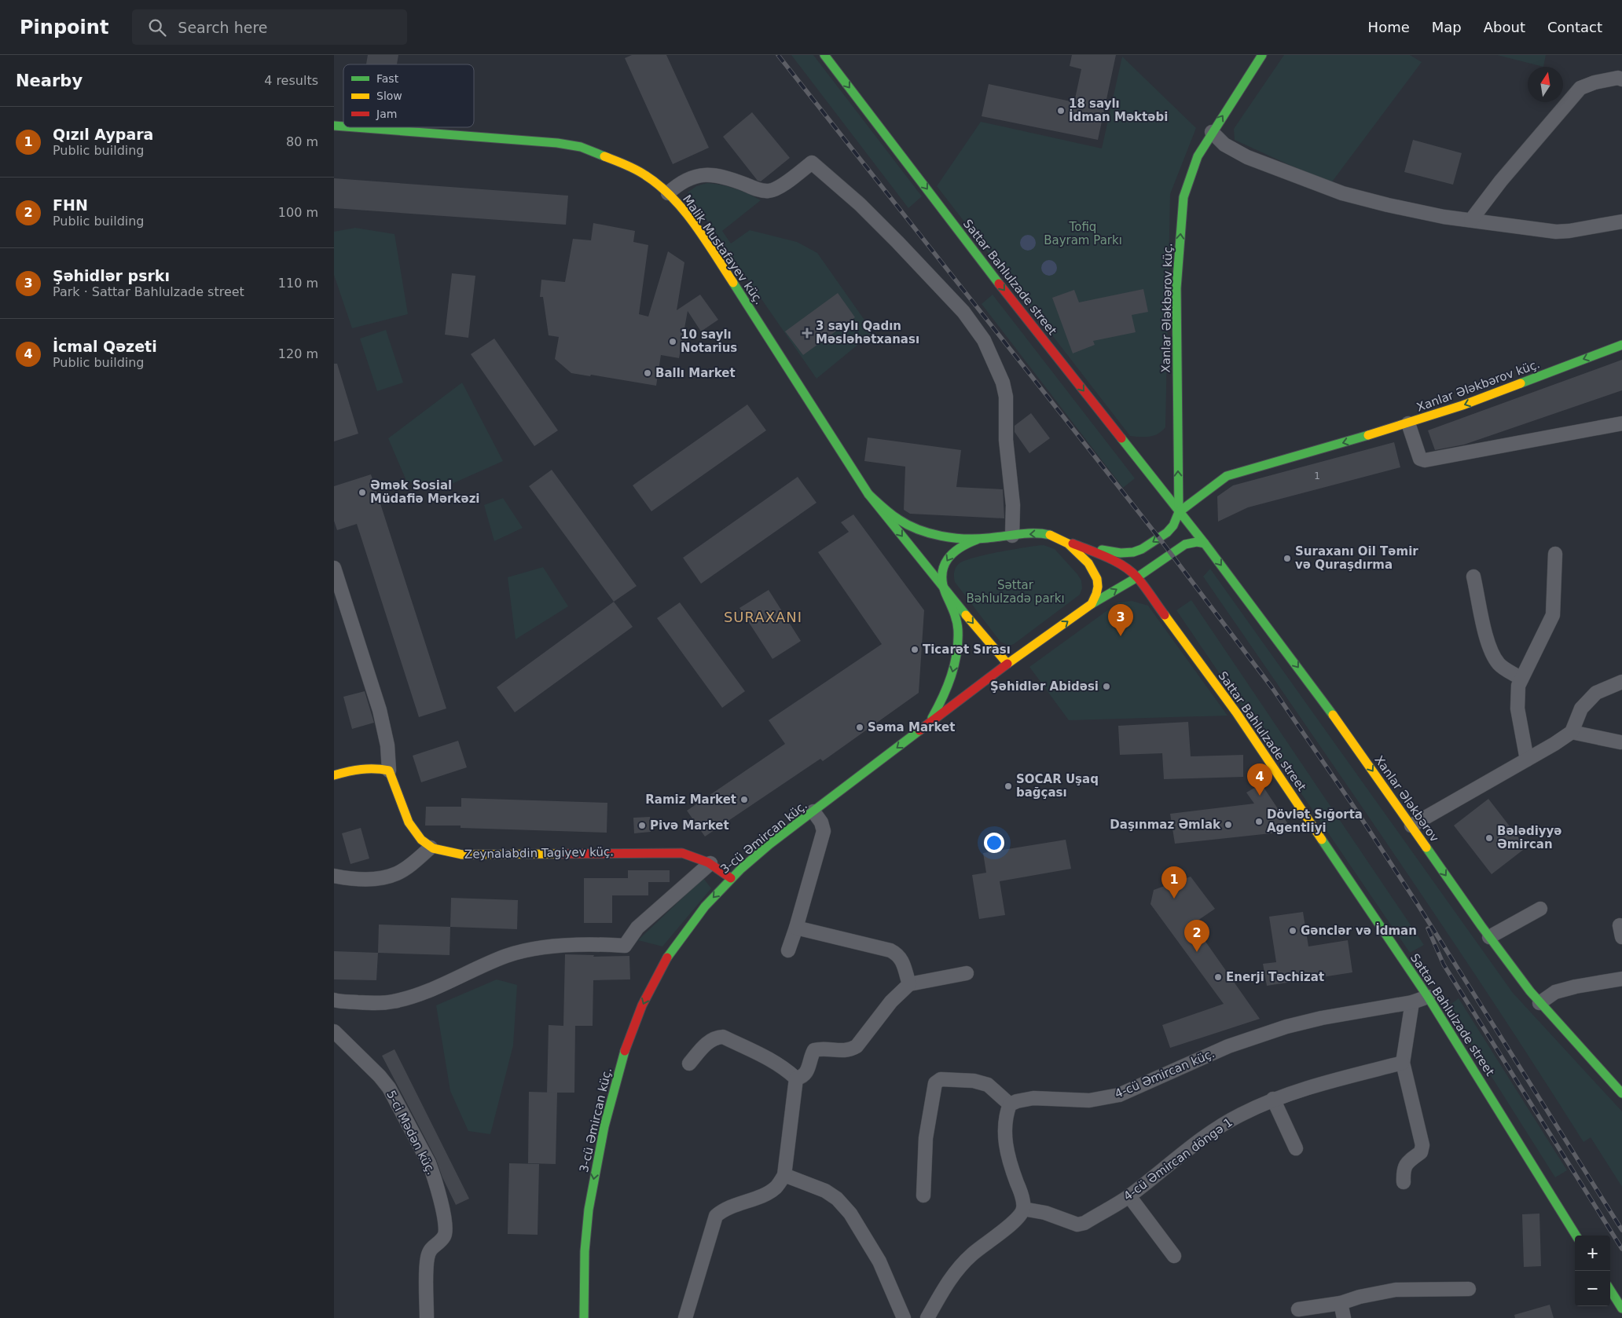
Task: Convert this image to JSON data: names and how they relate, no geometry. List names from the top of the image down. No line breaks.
{"streets":{"main road":["Malik Mustafayev küç.","Sattar Bahlulzade street","Xanlar Ələkbərov küç.","Xanlar Ələkbərov","3-cü Əmircan küç.","Zeynalabdin Tagiyev küç."],"street":["4-cü Əmircan küç.","5-ci Mədən küç.","4-cü Əmircan döngə 1"]},"crossings":[["Sattar Bahlulzade street","Xanlar Ələkbərov küç."],["Sattar Bahlulzade street","Xanlar Ələkbərov"],["Sattar Bahlulzade street","3-cü Əmircan küç."],["Sattar Bahlulzade street","4-cü Əmircan küç."],["Xanlar Ələkbərov küç.","Xanlar Ələkbərov"],["3-cü Əmircan küç.","Zeynalabdin Tagiyev küç."]],"one_way":["Sattar Bahlulzade street","Xanlar Ələkbərov","3-cü Əmircan küç."],"districts":["SURAXANI"],"parks":["Tofiq Bayram Parkı","Səttar Bəhlulzadə parkı"],"places":{"other":["18 saylı İdman Məktəbi","10 saylı Notarius","Ballı Market","Əmək Sosial Müdafiə Mərkəzi","Suraxanı Oil Təmir və Quraşdırma","Ticarət Sırası","Şəhidlər Abidəsi","Səma Market","SOCAR Uşaq bağçası","Ramiz Market","Dövlət Sığorta Agentliyi","Daşınmaz Əmlak","Pivə Market","Bələdiyyə Əmircan","Gənclər və İdman","Enerji Təchizat"],"health":["3 saylı Qadın Məsləhətxanası"]},"house_numbers":["1"],"legend":["Fast","Slow","Jam"],"north":"top","page":{"header":"Pinpoint","search":"Search here","nav":["Home","Map","About","Contact"],"heading":["Nearby","4 results"],"list":[{"mark":"1","name":"Qızıl Aypara","note":"Public building","value":"80 m"},{"mark":"2","name":"FHN","note":"Public building","value":"100 m"},{"mark":"3","name":"Şəhidlər psrkı","note":"Park · Sattar Bahlulzade street","value":"110 m"},{"mark":"4","name":"İcmal Qəzeti","note":"Public building","value":"120 m"}],"pins":["3","4","1","2"],"map_buttons":["+","−"]}}
